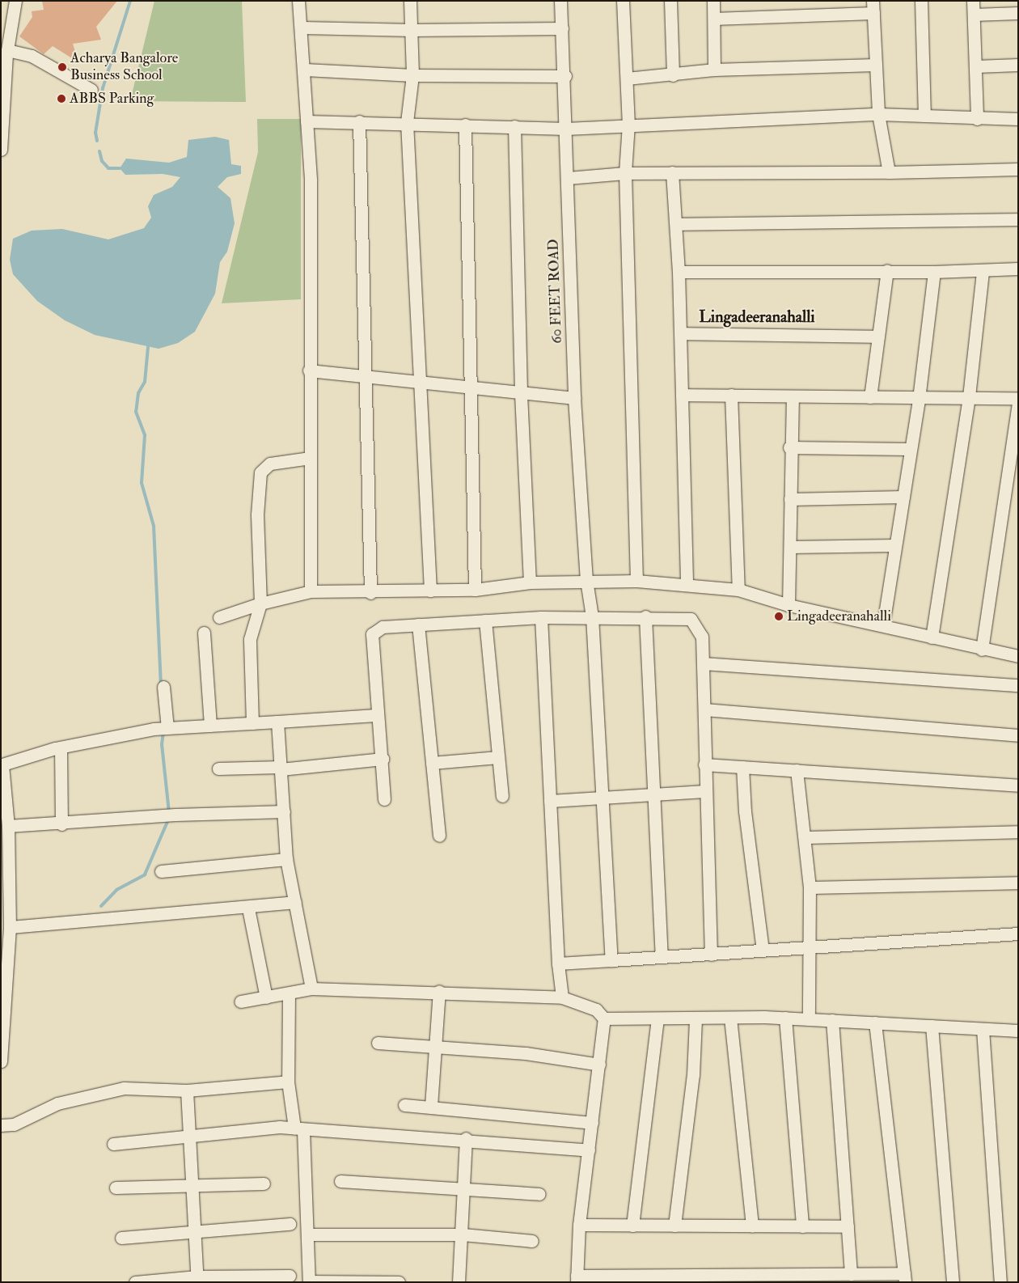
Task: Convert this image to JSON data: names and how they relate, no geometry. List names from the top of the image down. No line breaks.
{"streets":{"street":["60 FEET ROAD"]},"districts":["Lingadeeranahalli"],"places":["Acharya Bangalore Business School","ABBS Parking","Lingadeeranahalli"]}
